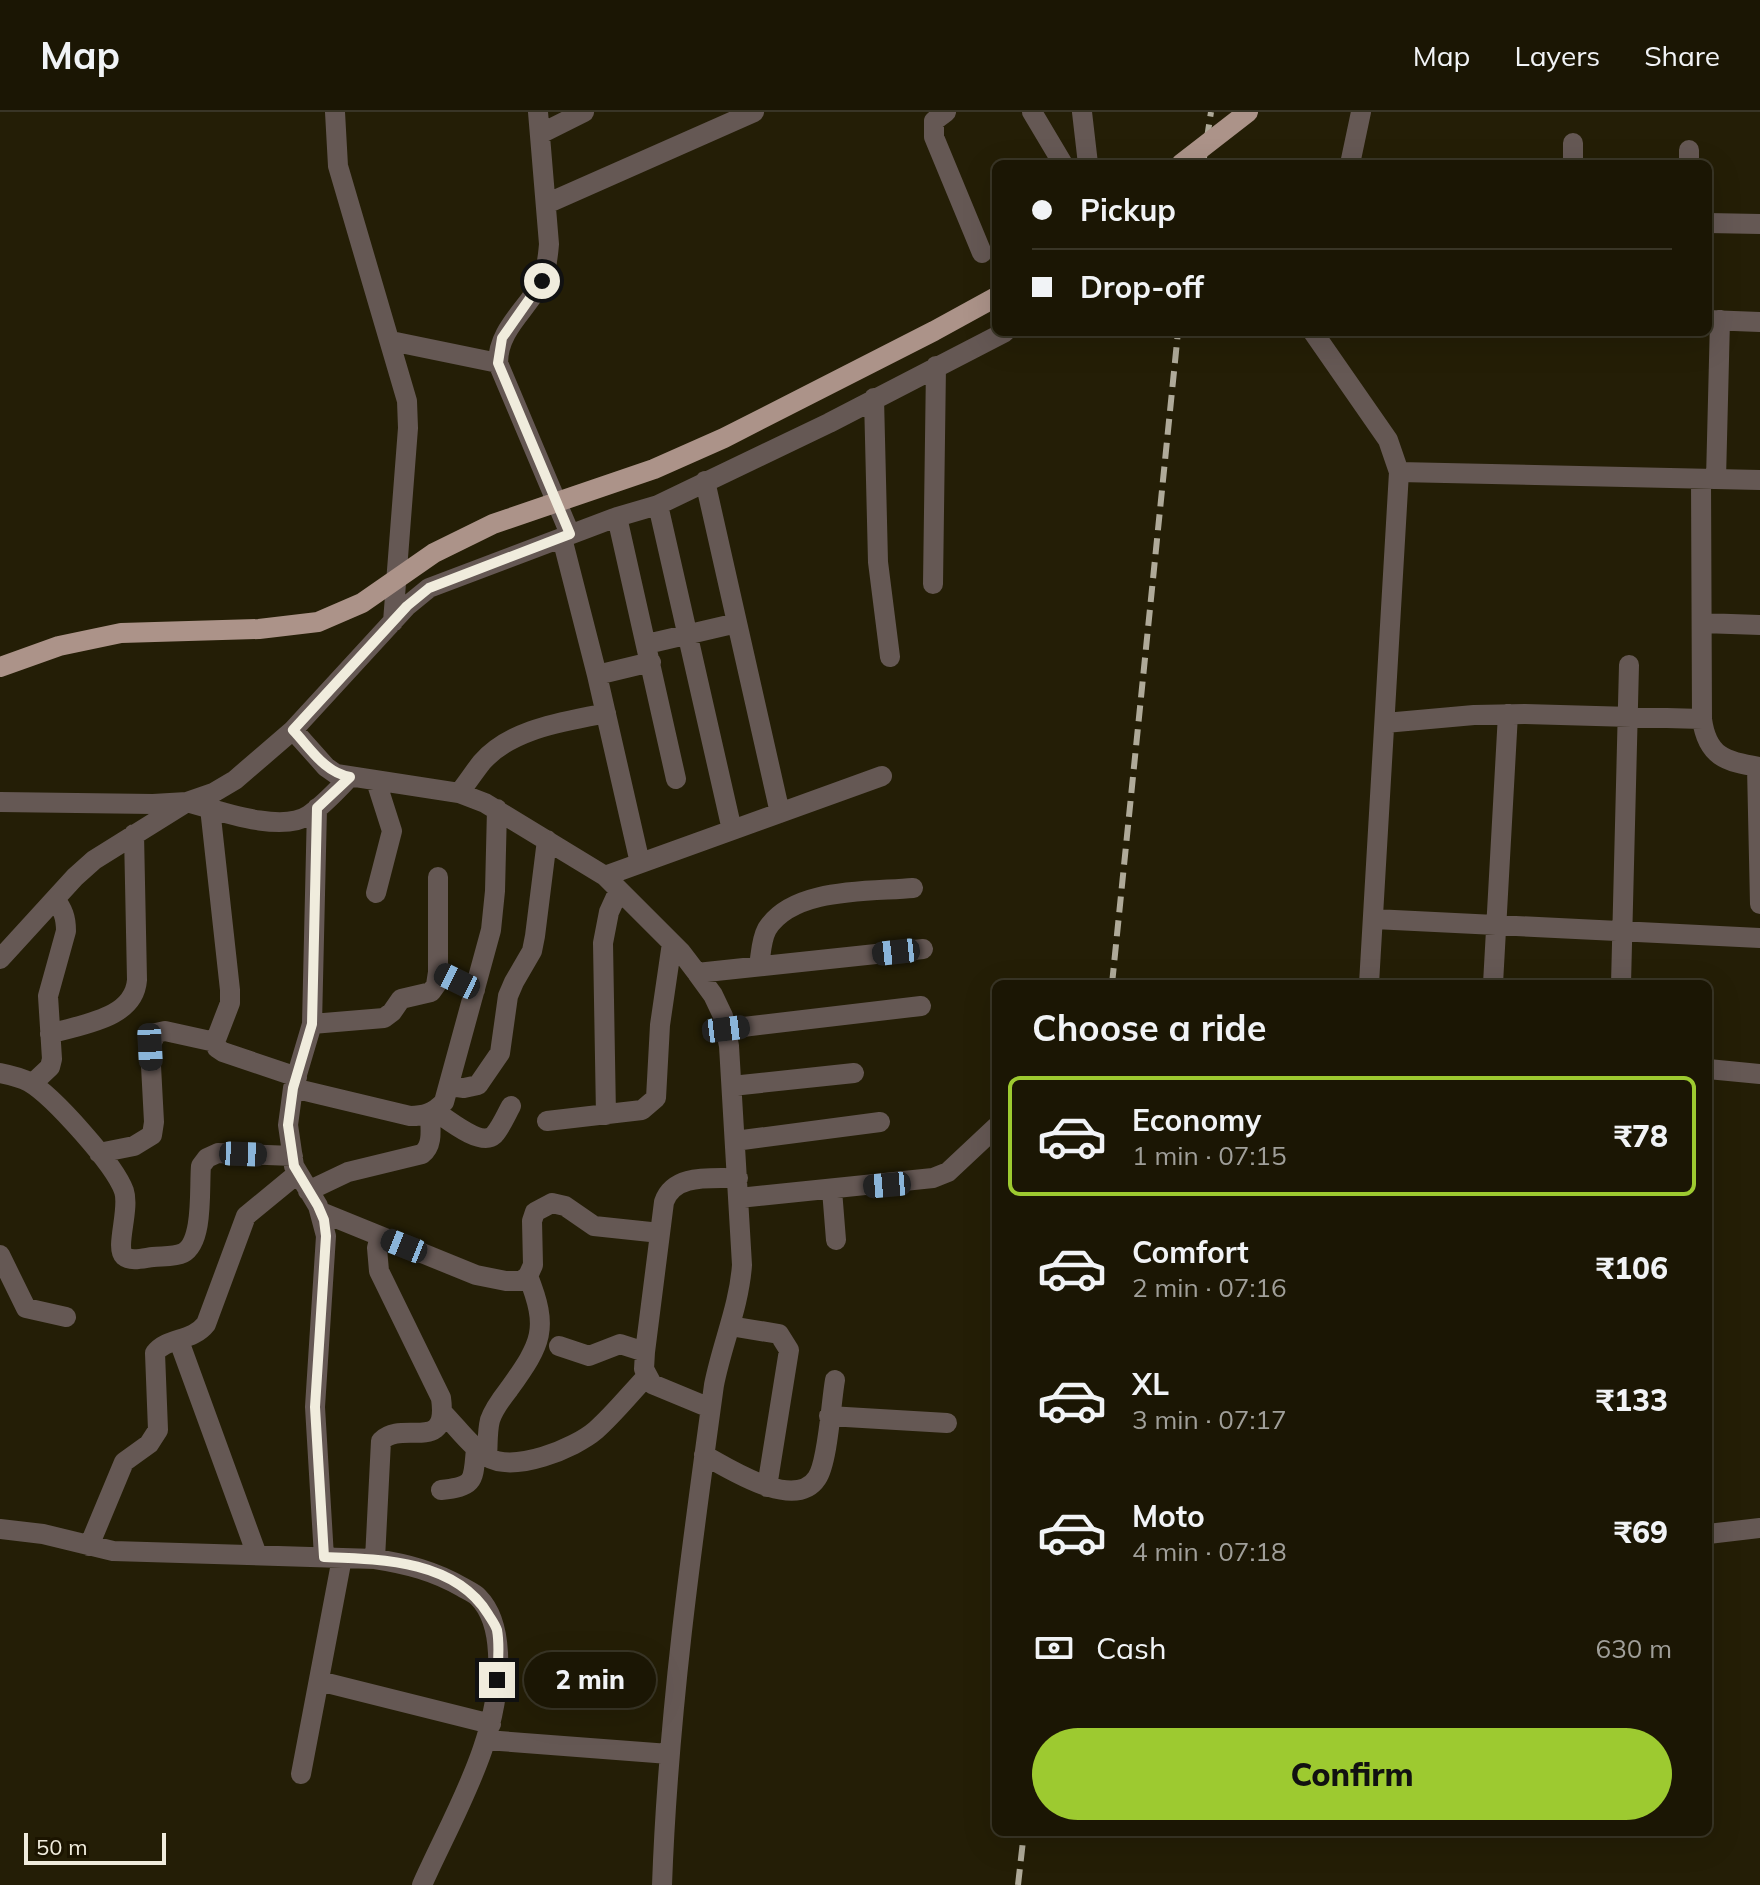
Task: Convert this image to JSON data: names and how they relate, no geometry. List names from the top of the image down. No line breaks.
{"scale_bar":"50 m","page":{"header":"Map","nav":["Map","Layers","Share"],"banner":["Pickup","Drop-off"],"heading":"Choose a ride","list":[{"name":"Economy","note":"1 min · 07:15","value":"₹78"},{"name":"Comfort","note":"2 min · 07:16","value":"₹106"},{"name":"XL","note":"3 min · 07:17","value":"₹133"},{"name":"Moto","note":"4 min · 07:18","value":"₹69"}],"pay":["Cash","630 m"],"bubble":"2 min","buttons":"Confirm","scale":"50 m"}}
